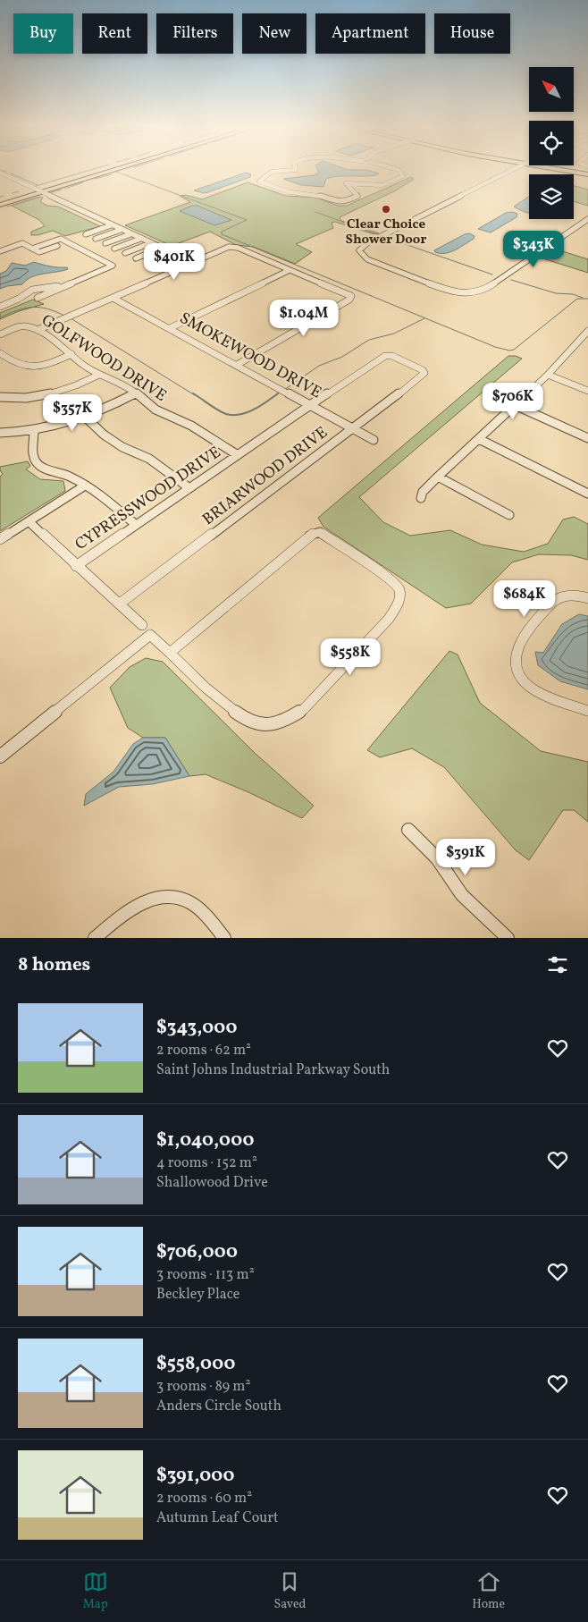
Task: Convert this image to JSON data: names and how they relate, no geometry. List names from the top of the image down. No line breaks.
{"streets":{"street":["SMOKEWOOD DRIVE","GOLFWOOD DRIVE","BRIARWOOD DRIVE","CYPRESSWOOD DRIVE"]},"crossings":[["SMOKEWOOD DRIVE","BRIARWOOD DRIVE"],["SMOKEWOOD DRIVE","CYPRESSWOOD DRIVE"],["GOLFWOOD DRIVE","CYPRESSWOOD DRIVE"],["BRIARWOOD DRIVE","CYPRESSWOOD DRIVE"]],"places":["Clear Choice Shower Door"],"north":"top left","page":{"chip":["Buy","Rent","Filters","New","Apartment","House"],"price":["$343K","$401K","$1.04M","$706K","$357K","$684K","$558K","$391K"],"heading":"8 homes","list":[{"name":"$343,000","note":"2 rooms · 62 m² · Saint Johns Industrial Parkway South"},{"name":"$1,040,000","note":"4 rooms · 152 m² · Shallowood Drive"},{"name":"$706,000","note":"3 rooms · 113 m² · Beckley Place"},{"name":"$558,000","note":"3 rooms · 89 m² · Anders Circle South"},{"name":"$391,000","note":"2 rooms · 60 m² · Autumn Leaf Court"}],"tabs":["Map","Saved","Home"]}}
